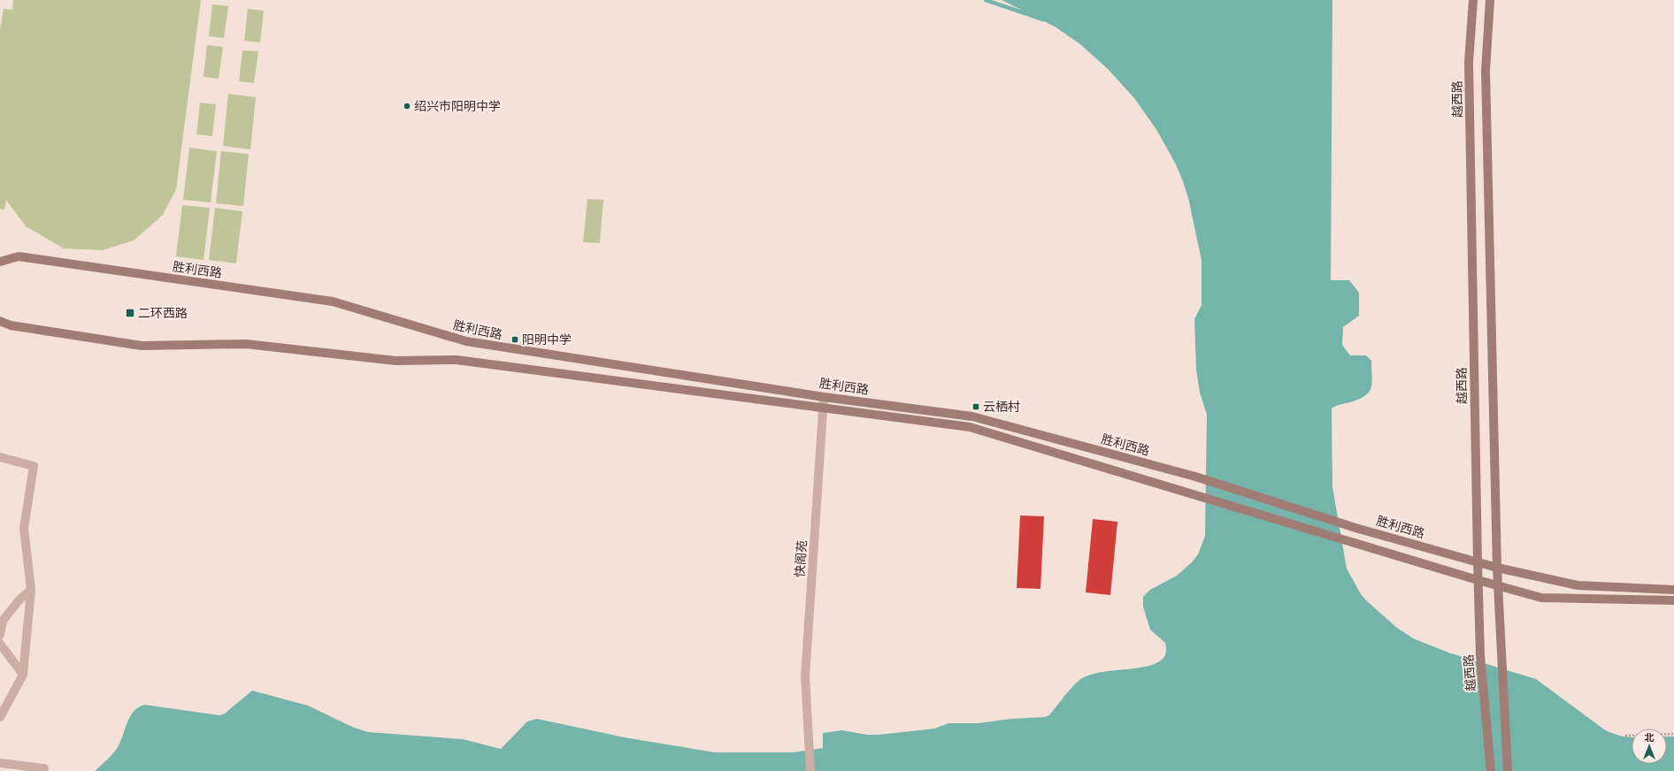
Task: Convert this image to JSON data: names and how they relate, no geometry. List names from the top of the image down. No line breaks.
{"streets":{"main road":["越西路","胜利西路"],"street":["快阁苑"]},"crossings":[["越西路","胜利西路"],["胜利西路","快阁苑"]],"places":{"other":["绍兴市阳明中学"],"transit":["二环西路","阳明中学","云栖村"]},"north":"top"}
